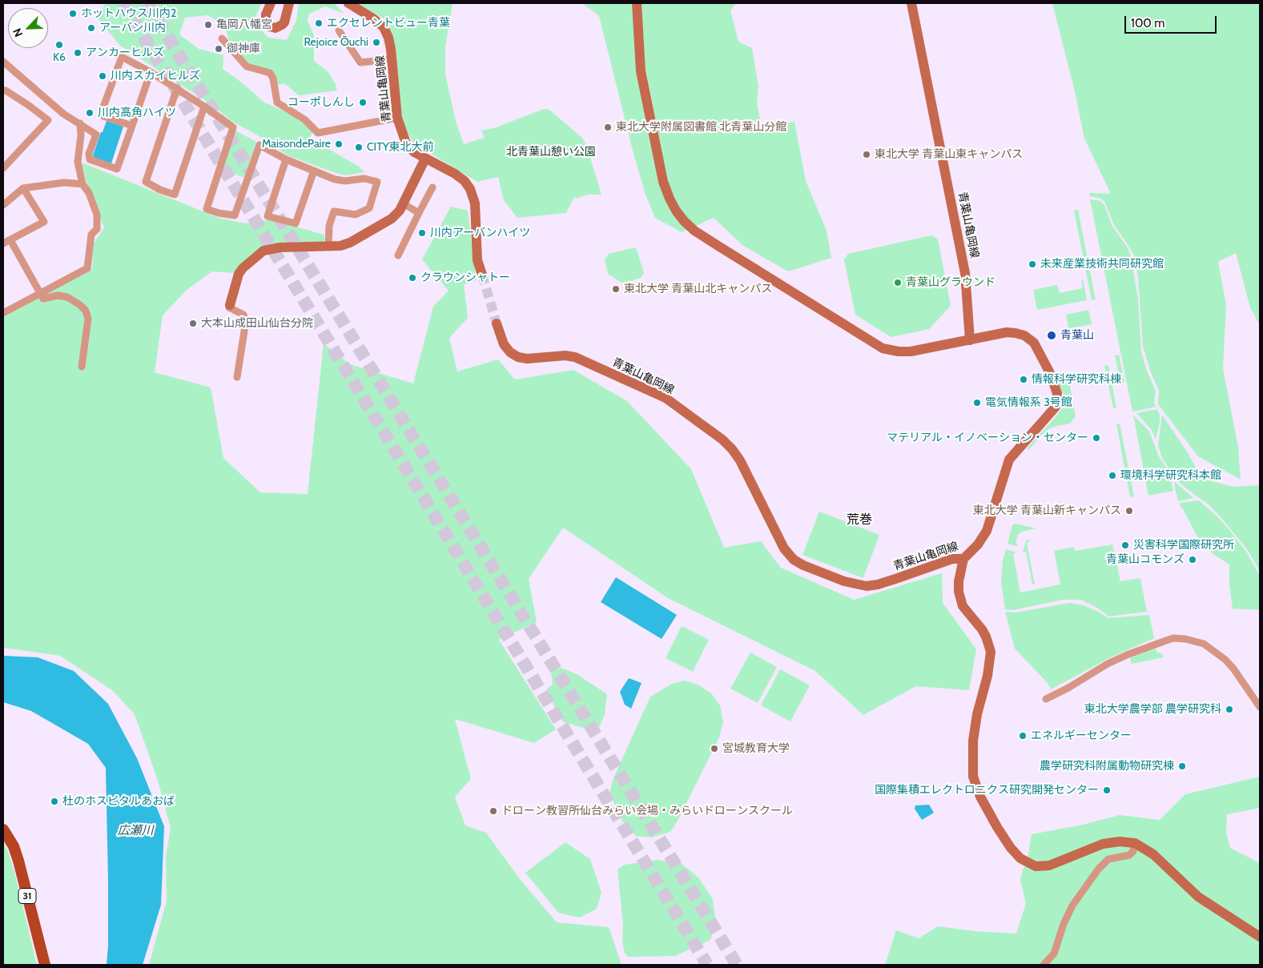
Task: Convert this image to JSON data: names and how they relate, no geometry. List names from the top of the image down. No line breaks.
{"streets":{"main road":["31"],"street":["青葉山亀岡線"]},"districts":["荒巻"],"water":["広瀬川"],"parks":["北青葉山憩い公園"],"places":["ホットハウス川内2","エクセレントビュー青葉","亀岡八幡宮","アーバン川内","Rejoice Ōuchi","K6","御神庫","アンカーヒルズ","川内スカイヒルズ","コーポしんし","川内高角ハイツ","東北大学附属図書館 北青葉山分館","MaisondePaire","CITY東北大前","東北大学 青葉山東キャンパス","川内アーバンハイツ","未来産業技術共同研究館","クラウンシャトー","青葉山グラウンド","東北大学 青葉山北キャンパス","大本山成田山仙台分院","青葉山","情報科学研究科棟","電気情報系 3号館","マテリアル・イノベーション・センター","環境科学研究科本館","東北大学 青葉山新キャンパス","災害科学国際研究所","青葉山コモンズ","東北大学農学部 農学研究科","エネルギーセンター","宮城教育大学","農学研究科附属動物研究棟","国際集積エレクトロニクス研究開発センター","杜のホスピタルあおば","ドローン教習所仙台みらい会場・みらいドローンスクール"],"scale_bar":"100 m","north":"bottom left"}
